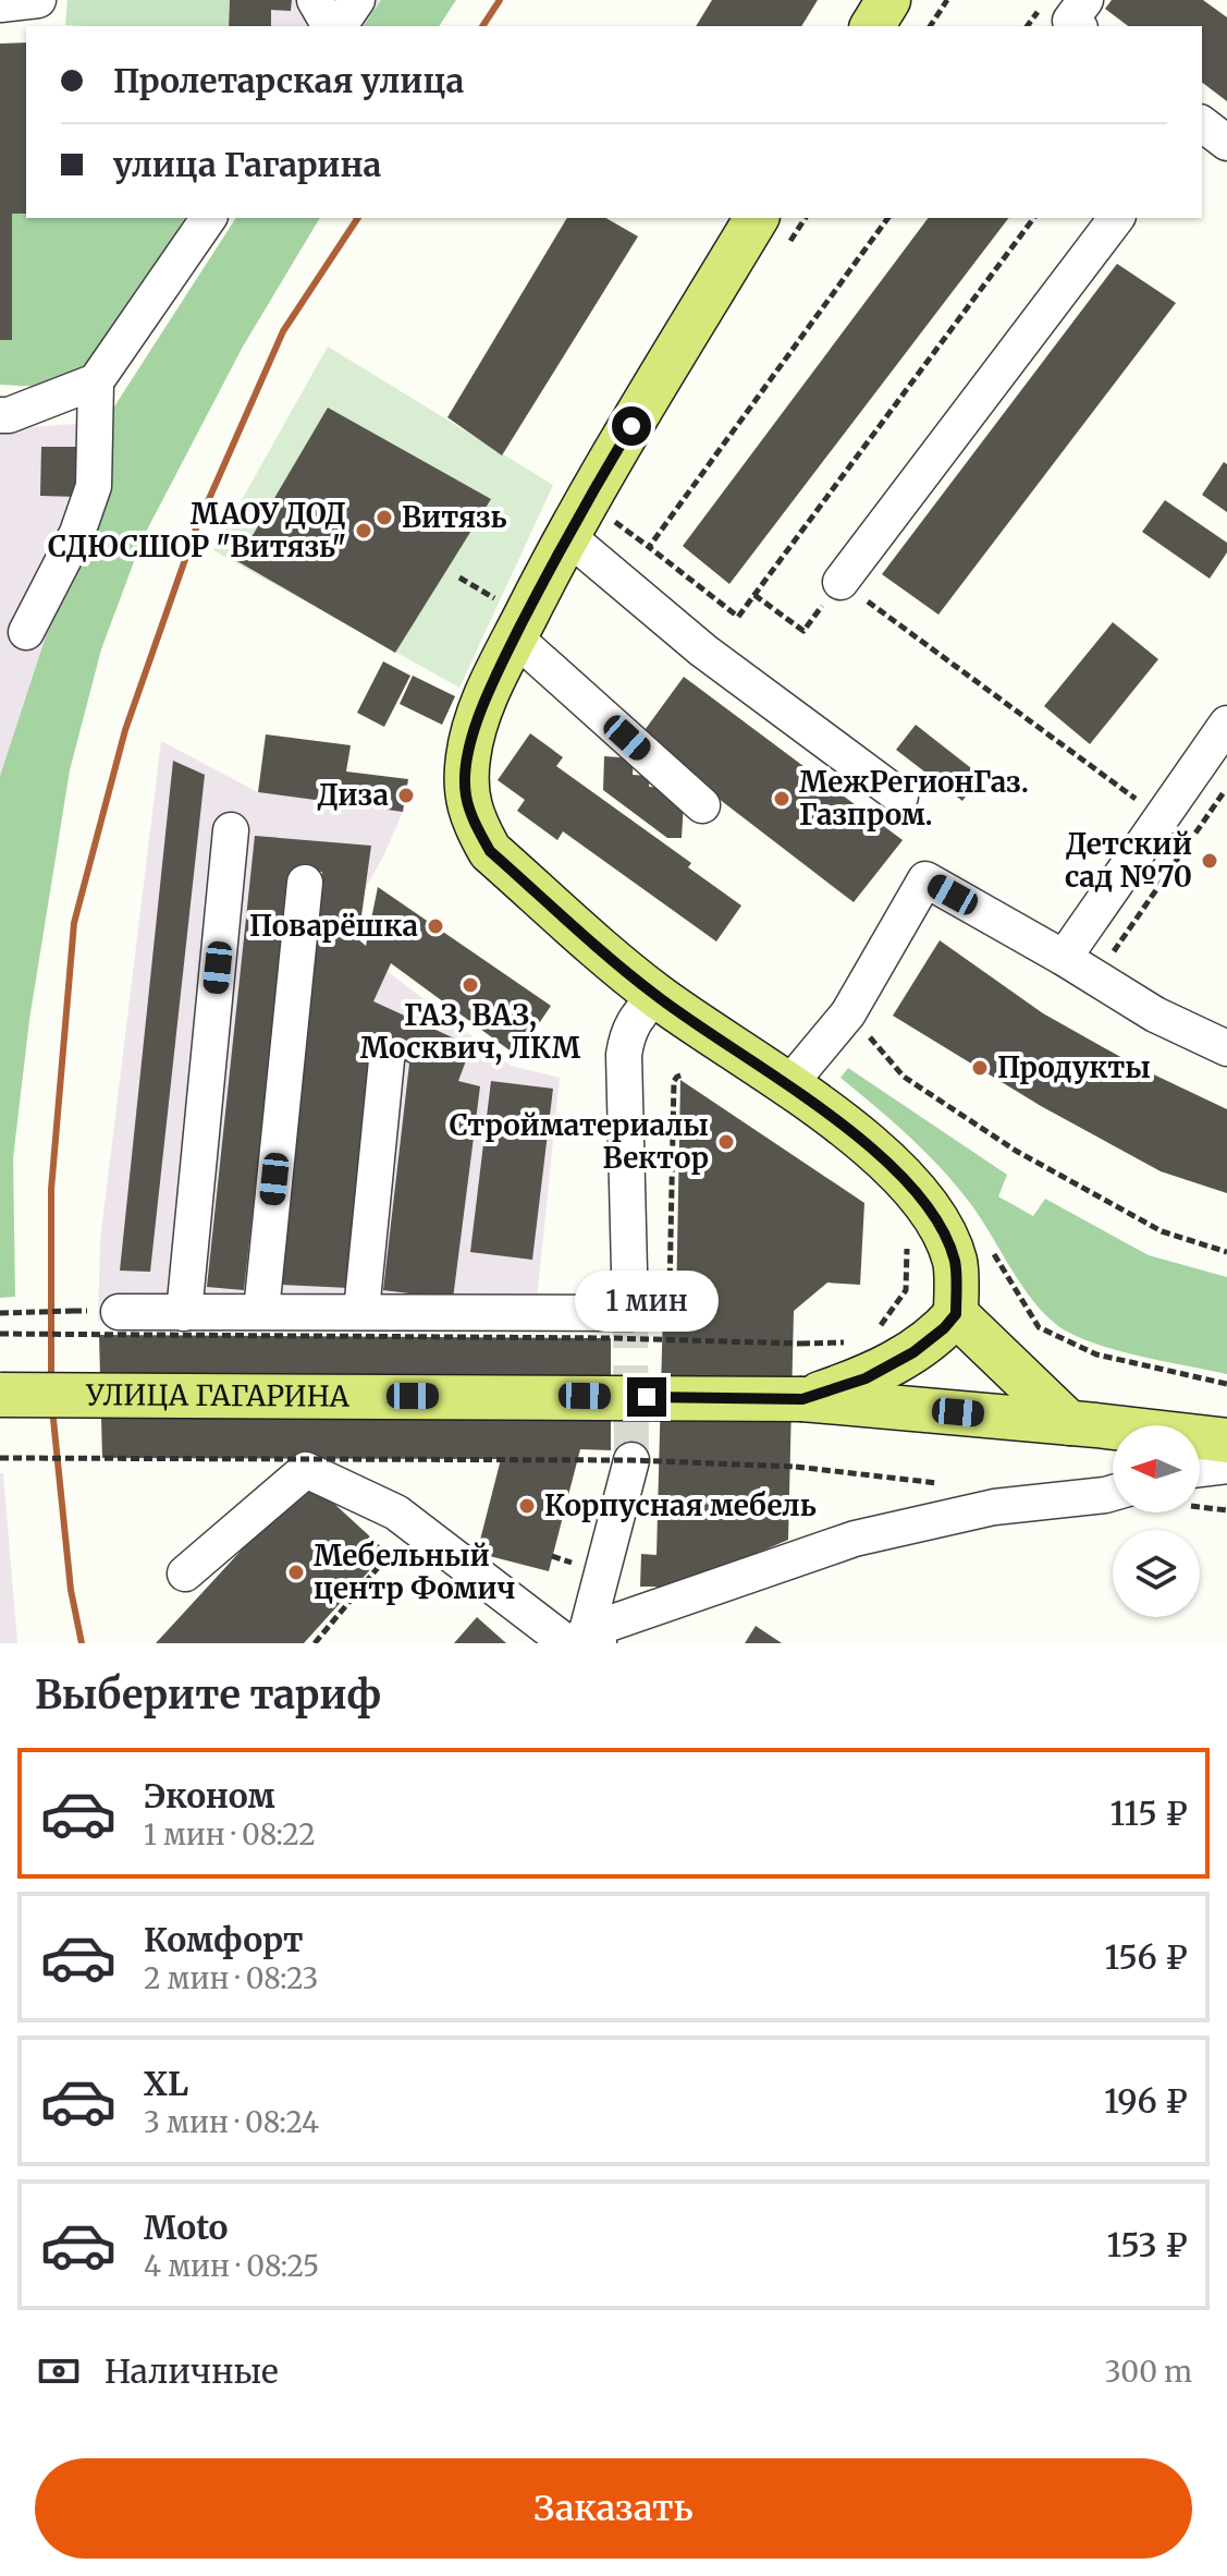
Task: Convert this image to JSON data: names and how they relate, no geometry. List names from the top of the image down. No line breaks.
{"streets":{"main road":["УЛИЦА ГАГАРИНА"]},"places":["Витязь","МАОУ ДОД СДЮСШОР \"Витязь\"","Диза","МежРегионГаз. Газпром.","Детский сад №70","Поварёшка","ГАЗ, ВАЗ, Москвич, ЛКМ","Продукты","Стройматериалы Вектор","Корпусная мебель","Мебельный центр Фомич"],"north":"left","page":{"banner":["Пролетарская улица","улица Гагарина"],"bubble":"1 мин","heading":"Выберите тариф","list":[{"name":"Эконом","note":"1 мин · 08:22","value":"115 ₽"},{"name":"Комфорт","note":"2 мин · 08:23","value":"156 ₽"},{"name":"XL","note":"3 мин · 08:24","value":"196 ₽"},{"name":"Moto","note":"4 мин · 08:25","value":"153 ₽"}],"pay":["Наличные","300 m"],"buttons":"Заказать"}}
